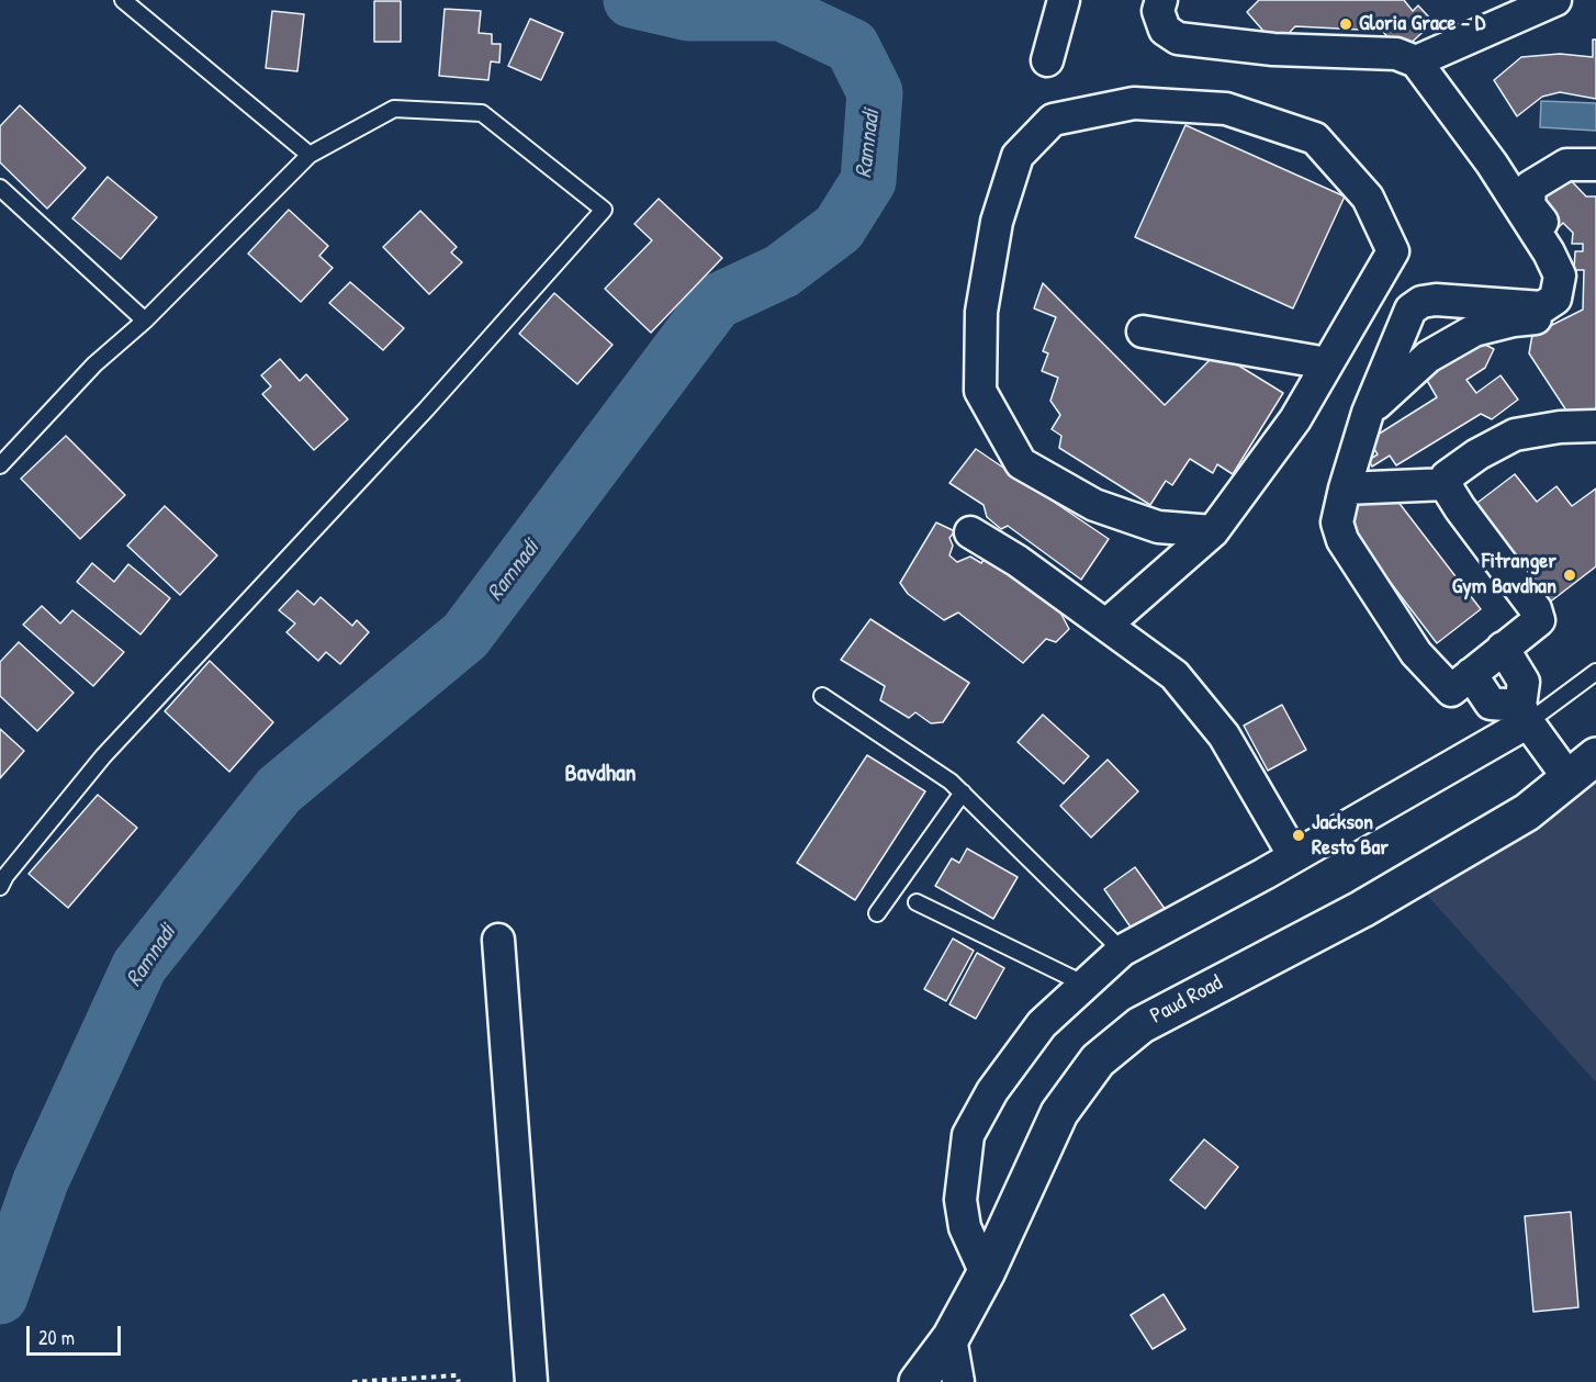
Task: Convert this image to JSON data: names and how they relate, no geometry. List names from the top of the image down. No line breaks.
{"streets":{"main road":["Paud Road"]},"districts":["Bavdhan"],"water":["Ramnadi"],"places":["Gloria Grace - D","Fitranger Gym Bavdhan","Jackson Resto Bar"],"scale_bar":"20 m"}
